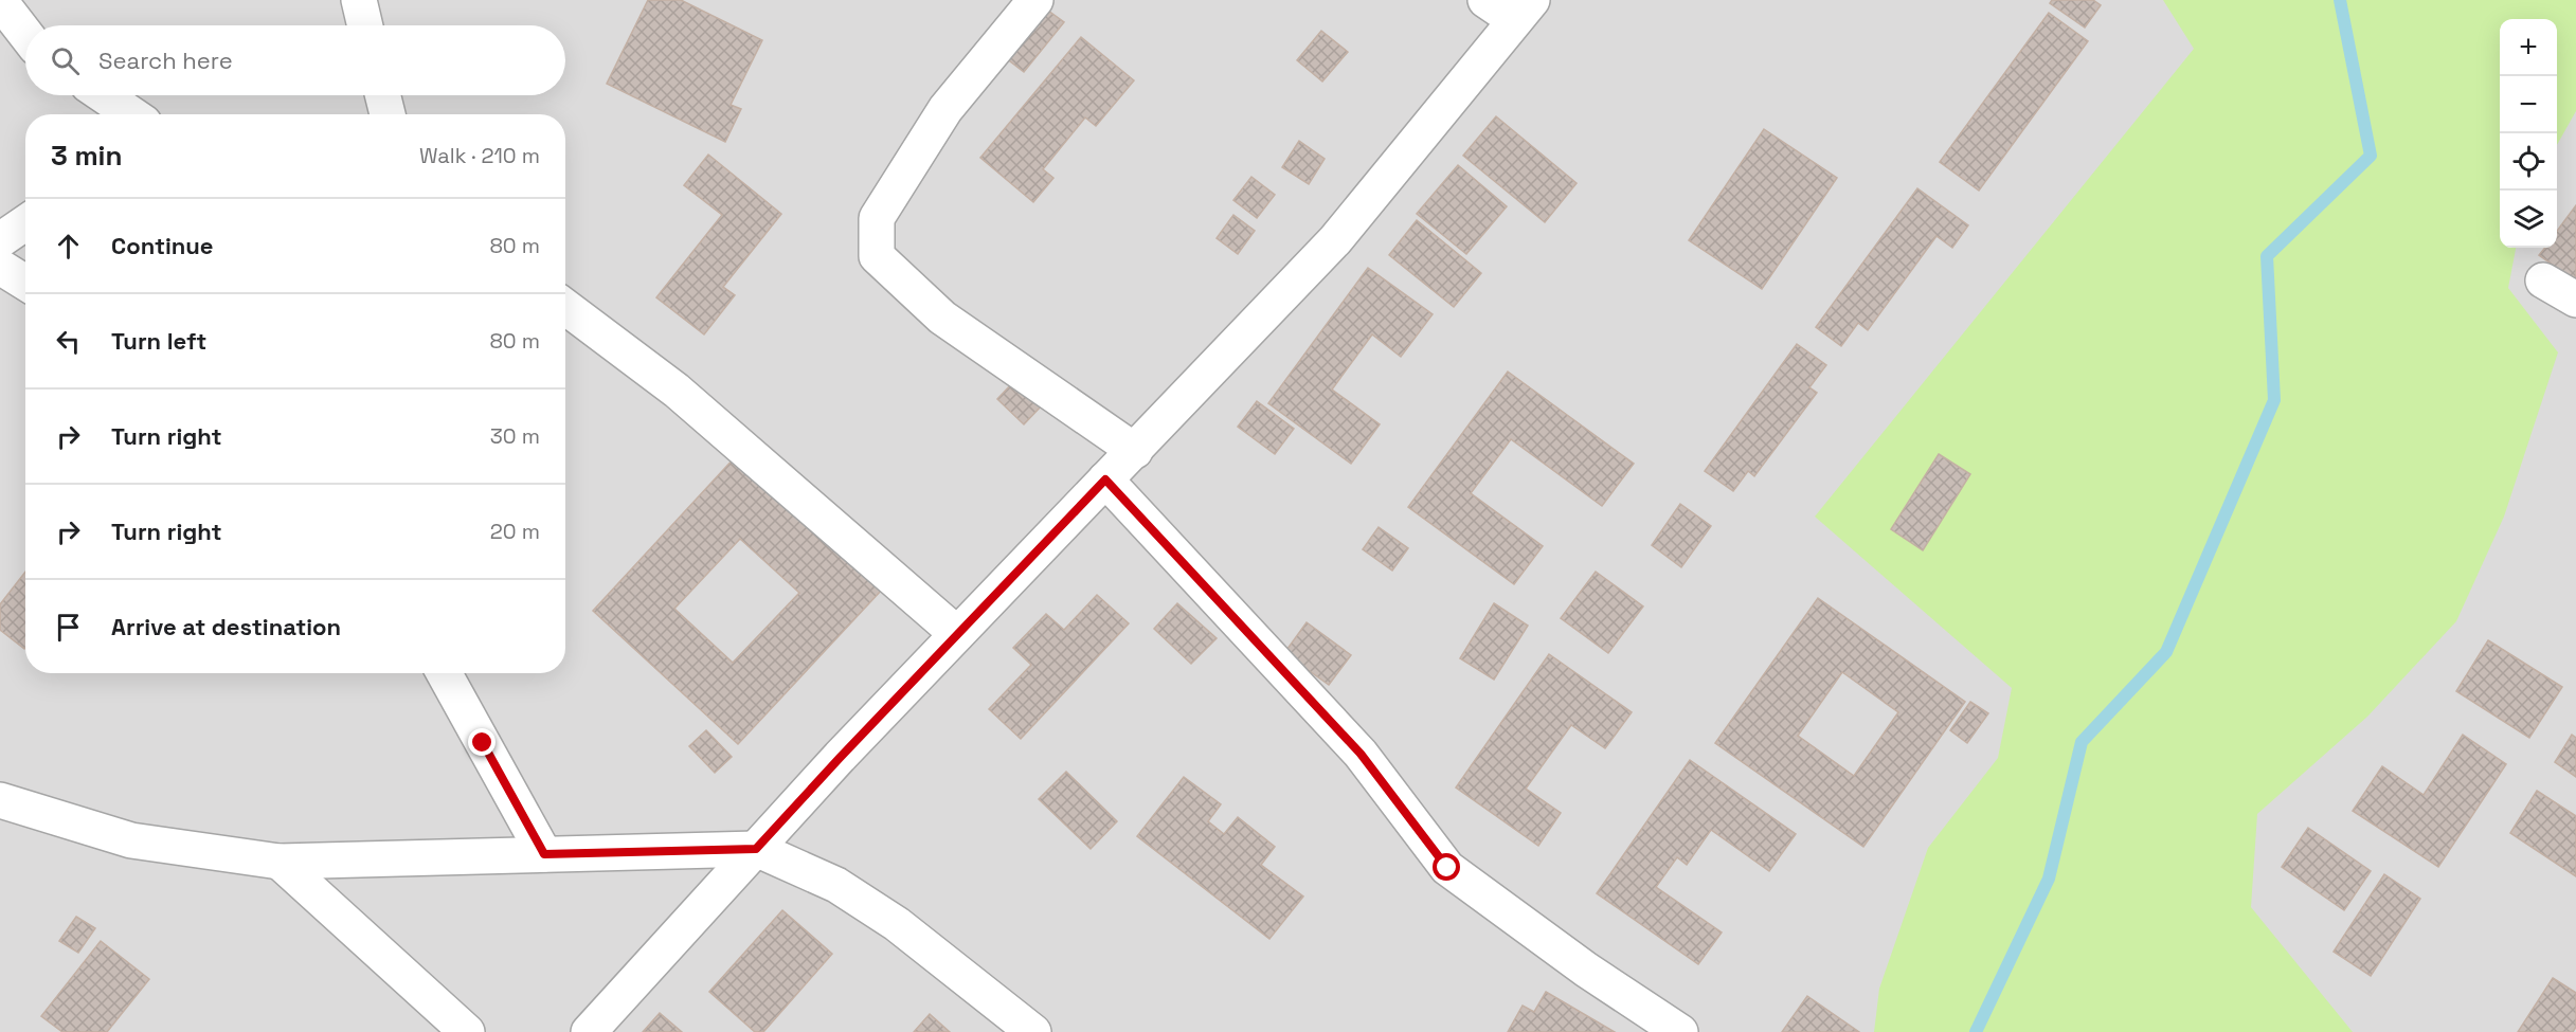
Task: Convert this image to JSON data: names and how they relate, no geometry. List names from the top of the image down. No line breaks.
{"page":{"map_buttons":["+","−"],"search":"Search here","heading":["3 min","Walk · 210 m"],"list":[["Continue","80 m"],["Turn left","80 m"],["Turn right","30 m"],["Turn right","20 m"],"Arrive at destination"]}}
